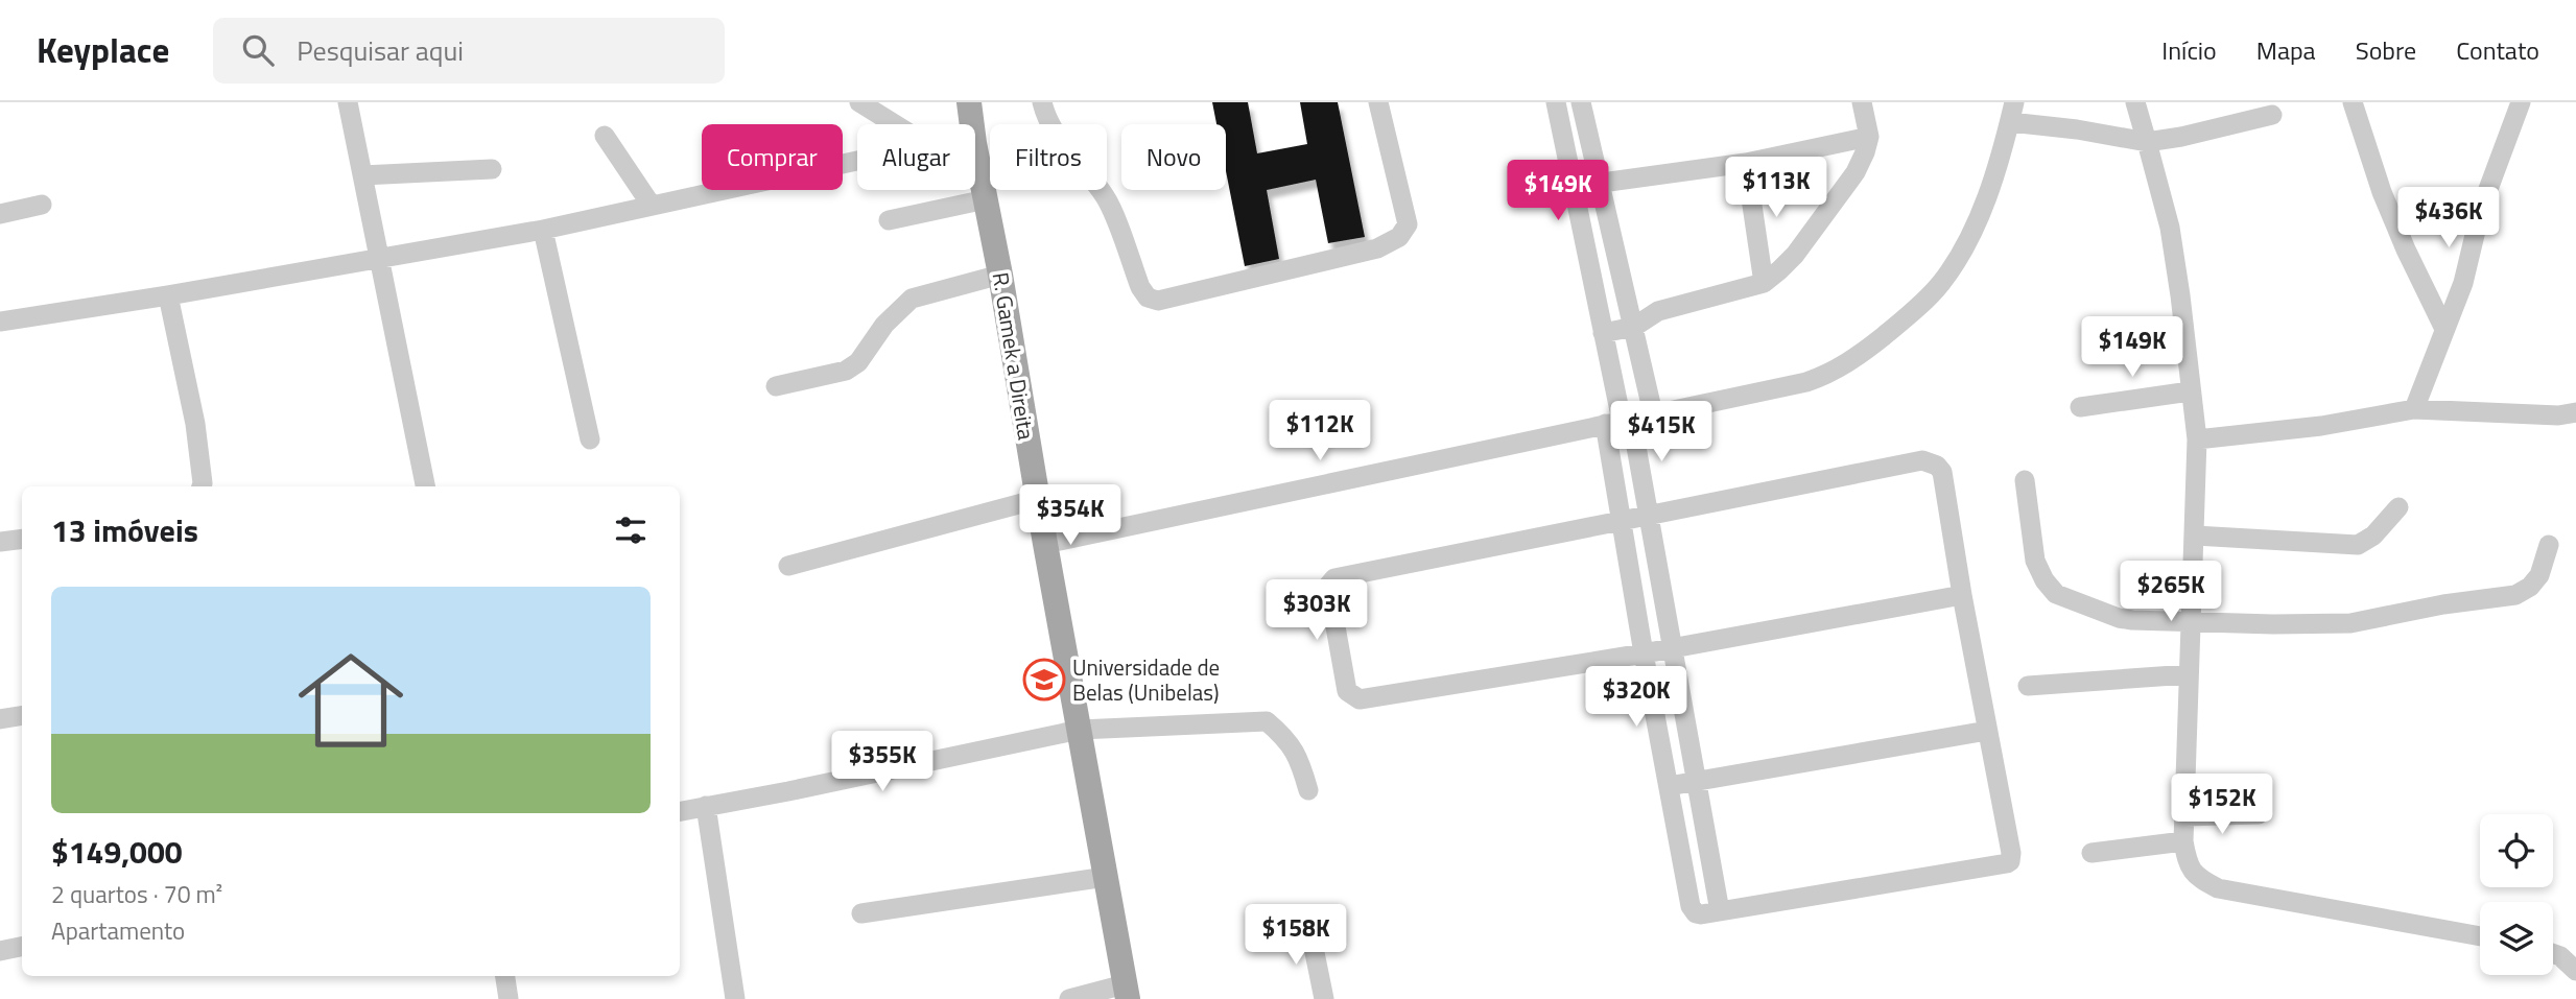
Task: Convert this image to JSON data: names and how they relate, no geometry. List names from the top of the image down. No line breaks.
{"streets":{"main road":["R. Gamek a Direita"]},"places":{"school or university":["Universidade de Belas (Unibelas)"]},"page":{"header":"Keyplace","search":"Pesquisar aqui","nav":["Início","Mapa","Sobre","Contato"],"chip":["Comprar","Alugar","Filtros","Novo"],"price":["$113K","$149K","$436K","$149K","$112K","$415K","$354K","$265K","$303K","$320K","$355K","$152K","$158K"],"heading":"13 imóveis","list":[{"name":"$149,000","note":"2 quartos · 70 m² · Apartamento"}]}}
